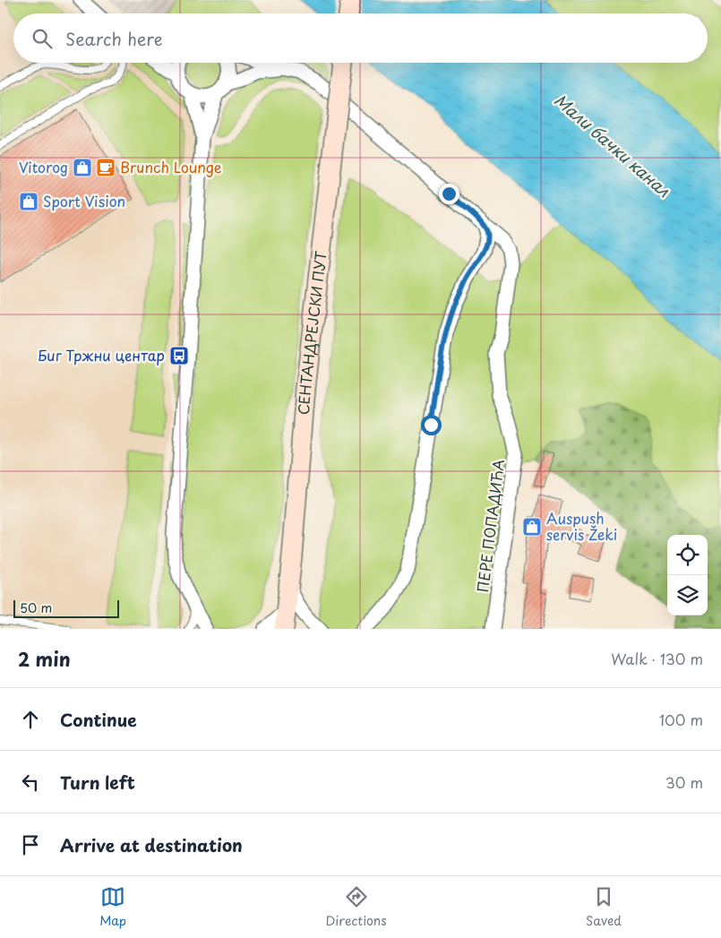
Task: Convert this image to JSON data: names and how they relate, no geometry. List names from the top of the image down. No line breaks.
{"streets":{"main road":["СЕНТАНДРЕЈСКИ ПУТ"],"street":["ПЕРЕ ПОПАДИЋА"]},"water":["Мали бачки канал"],"places":{"shop":["Vitorog","Sport Vision","Auspush servis Žeki"],"cafe":["Brunch Lounge"],"bus stop":["Биг Тржни центар"]},"scale_bar":"50 m","page":{"search":"Search here","scale":"50 m","heading":["2 min","Walk · 130 m"],"list":[["Continue","100 m"],["Turn left","30 m"],"Arrive at destination"],"nav":["Map","Directions","Saved"]}}
